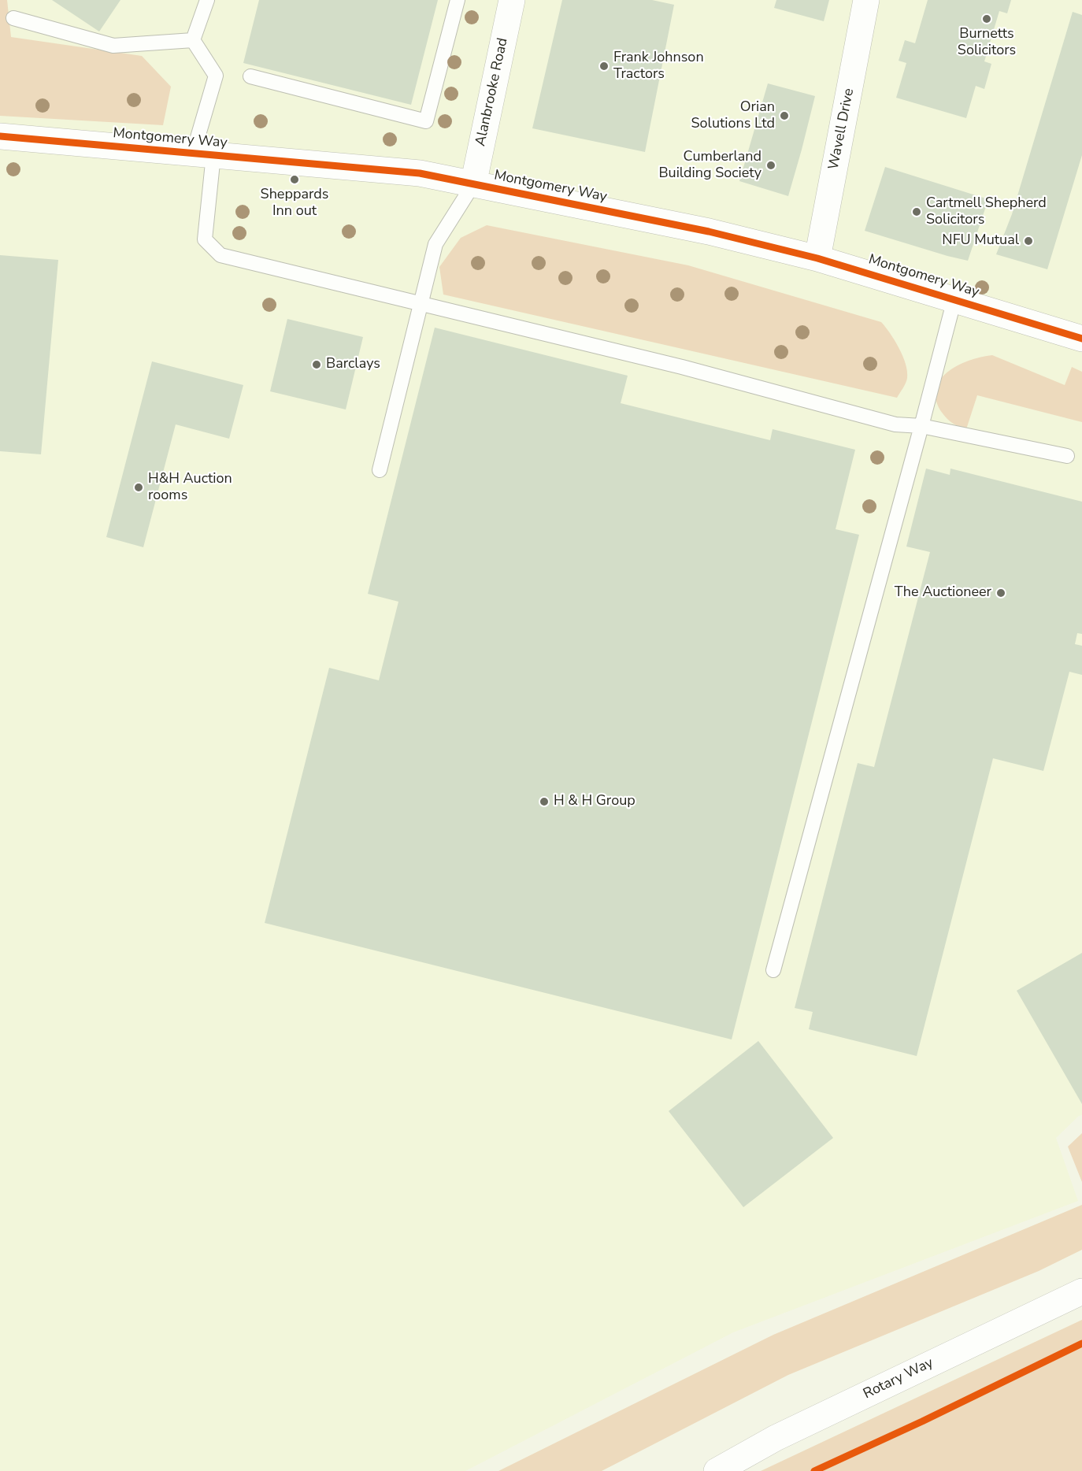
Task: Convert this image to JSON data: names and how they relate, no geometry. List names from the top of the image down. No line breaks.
{"streets":{"street":["Alanbrooke Road","Wavell Drive","Montgomery Way","Rotary Way"]},"crossings":[["Alanbrooke Road","Montgomery Way"],["Wavell Drive","Montgomery Way"]],"places":["Burnetts Solicitors","Frank Johnson Tractors","Orian Solutions Ltd","Cumberland Building Society","Sheppards Inn out","Cartmell Shepherd Solicitors","NFU Mutual","Barclays","H&H Auction rooms","The Auctioneer","H & H Group"]}
